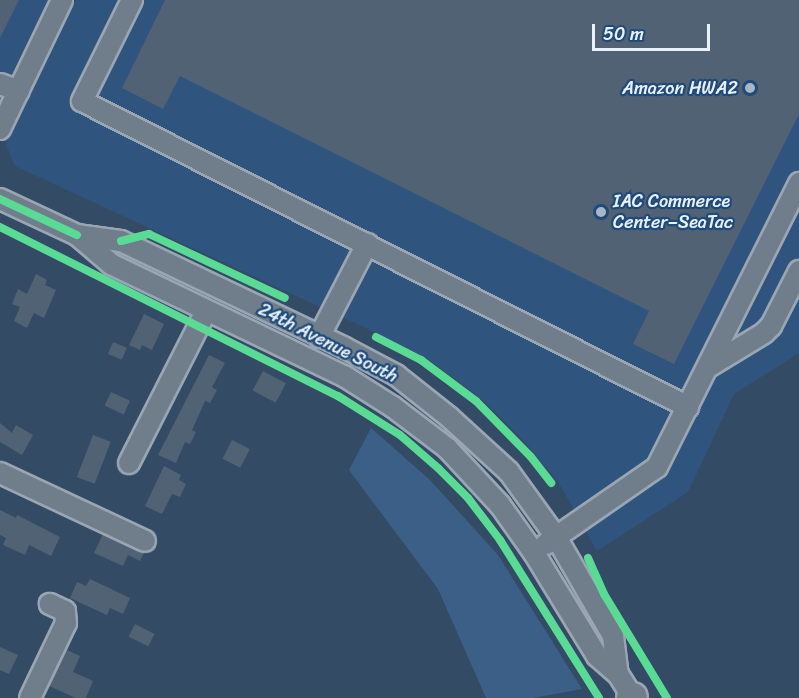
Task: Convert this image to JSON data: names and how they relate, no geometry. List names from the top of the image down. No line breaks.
{"streets":{"street":["24th Avenue South"]},"places":["Amazon HWA2","IAC Commerce Center–SeaTac"],"scale_bar":"50 m"}
